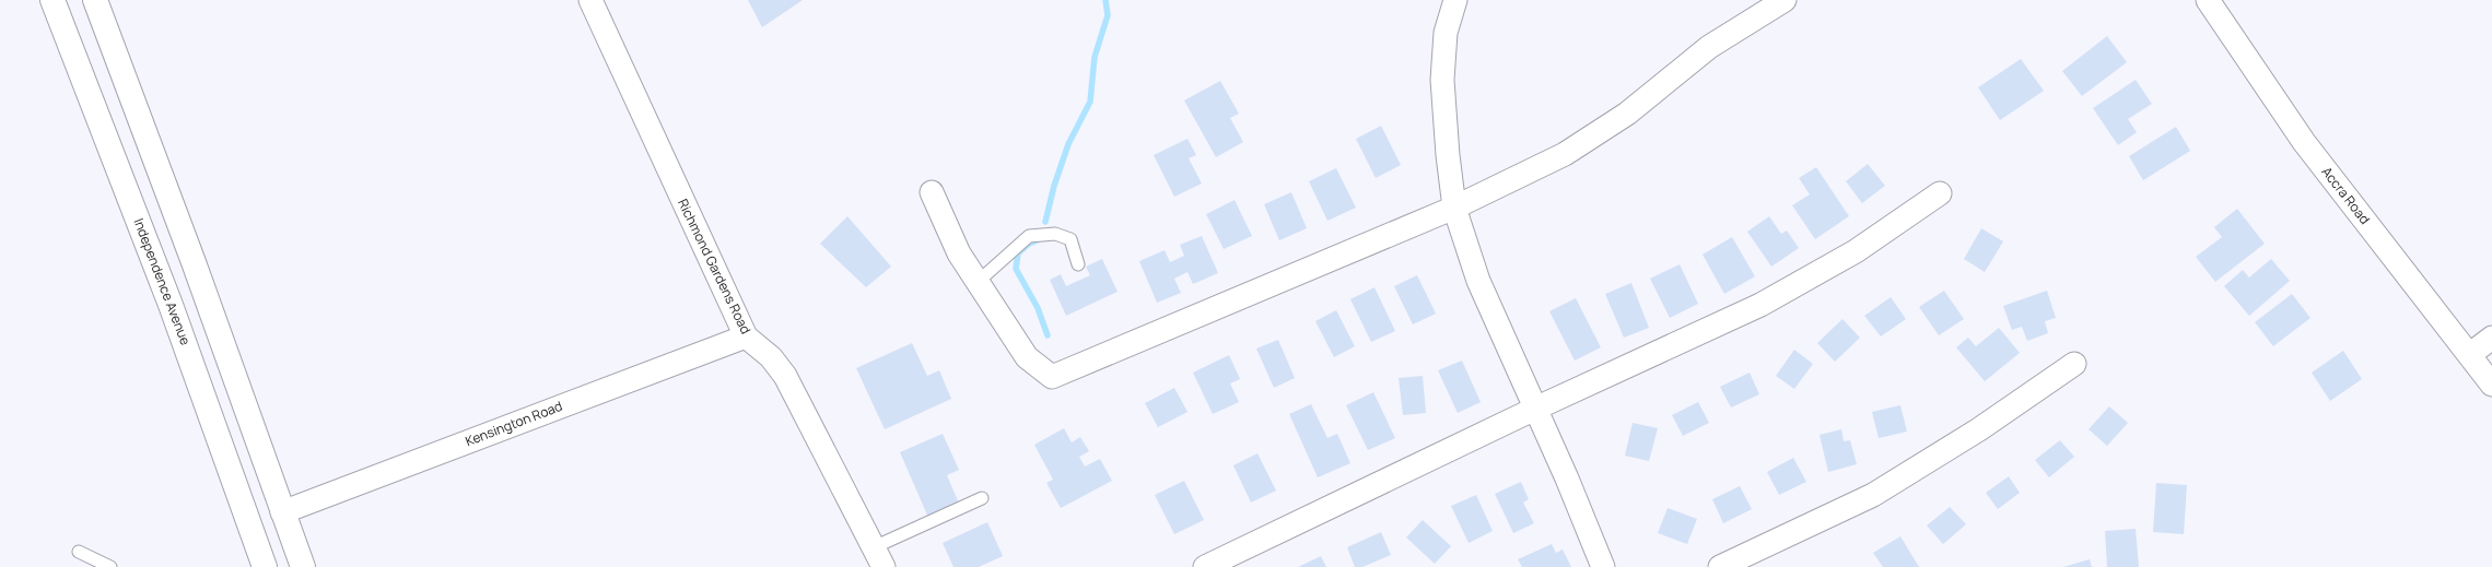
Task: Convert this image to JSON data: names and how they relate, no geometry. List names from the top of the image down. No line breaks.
{"streets":{"highway":["Independence Avenue"],"street":["Accra Road","Richmond Gardens Road","Kensington Road"]},"crossings":[["Richmond Gardens Road","Kensington Road"]]}
